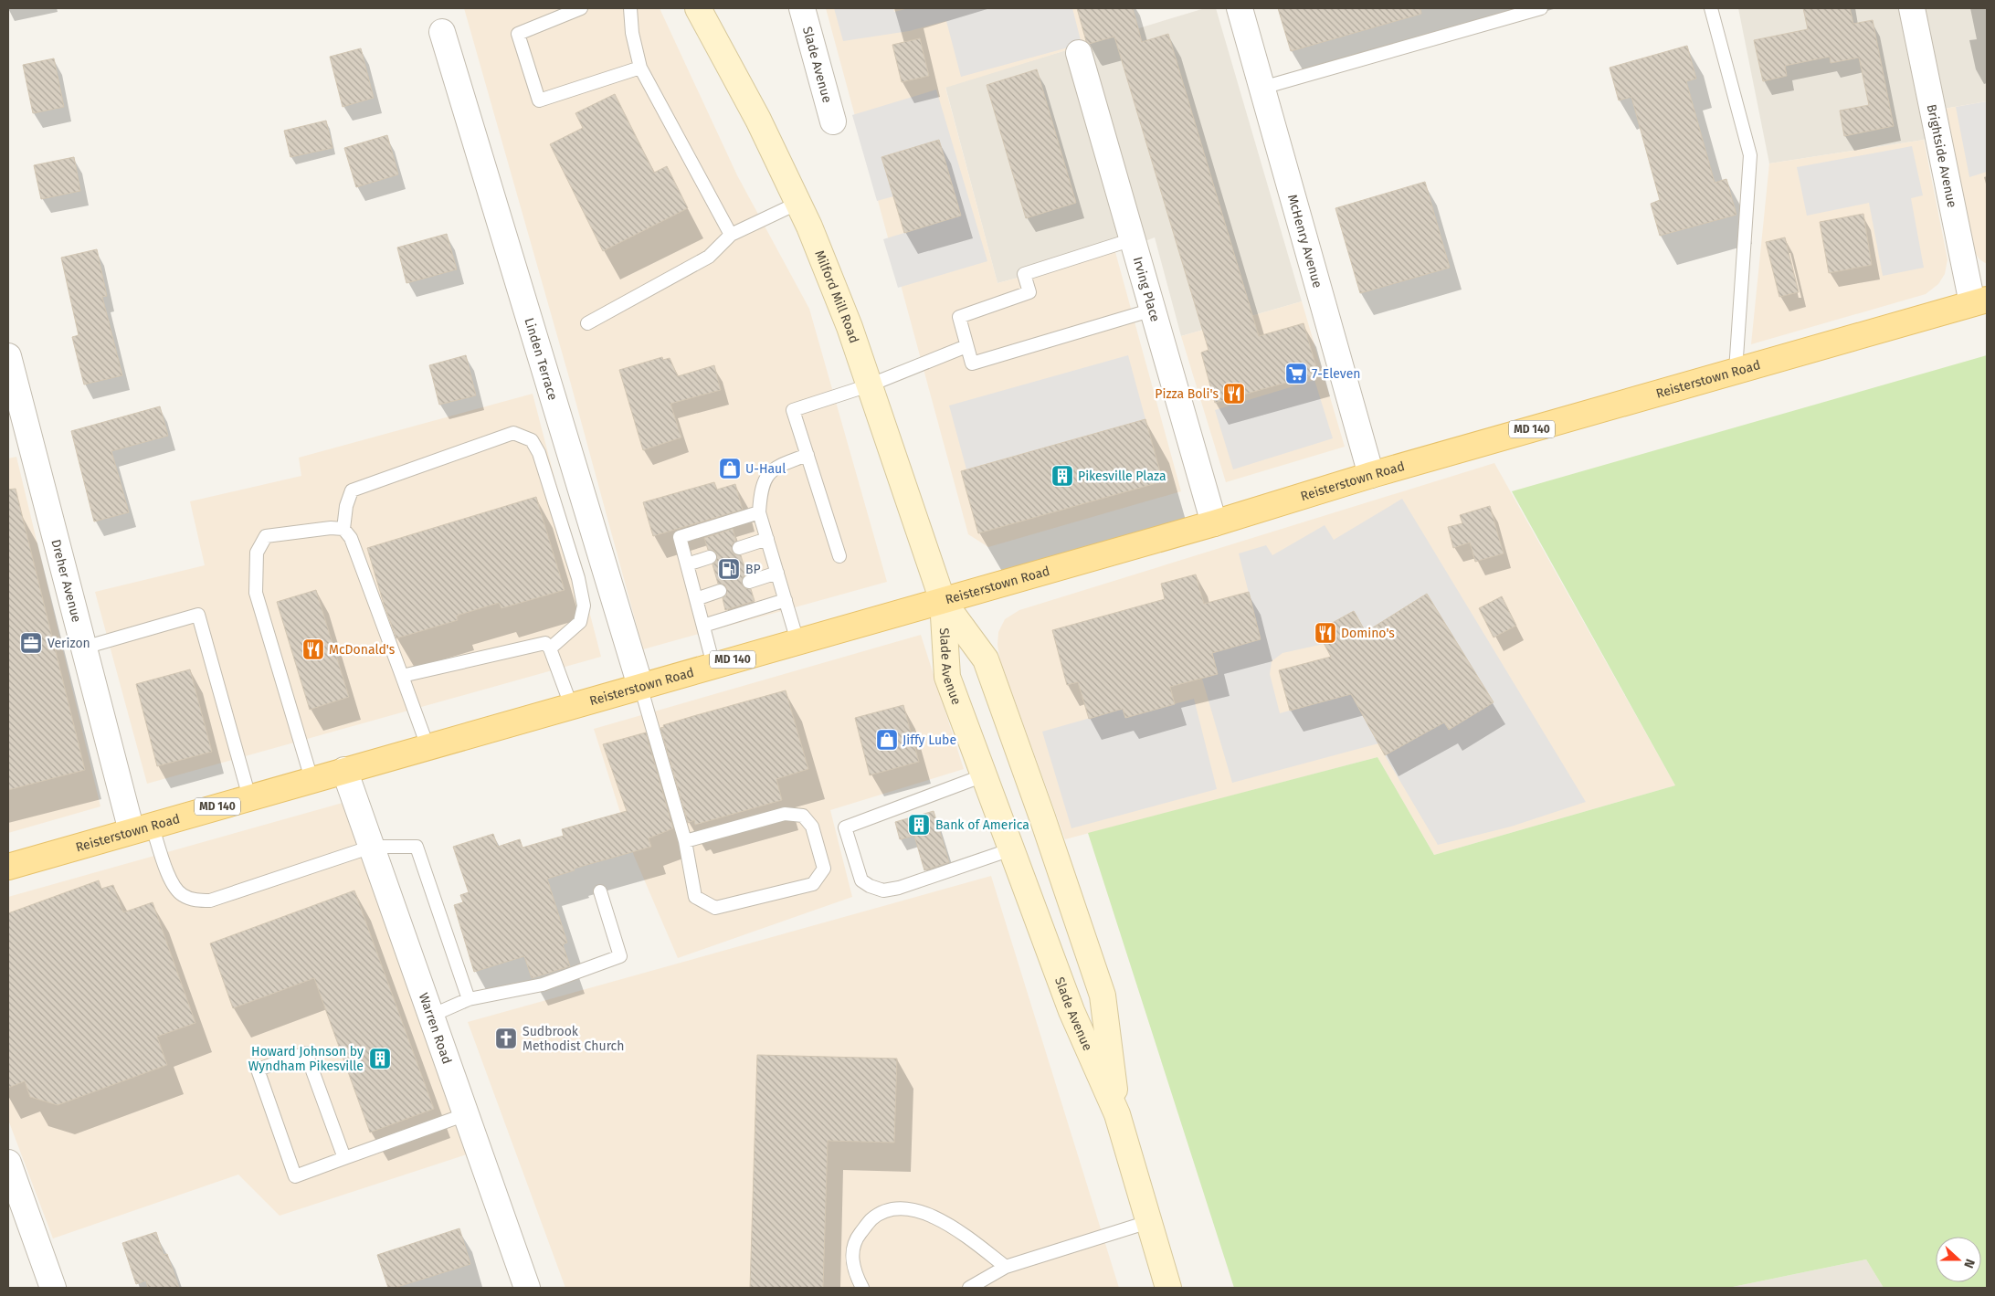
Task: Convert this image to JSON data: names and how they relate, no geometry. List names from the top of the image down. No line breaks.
{"streets":{"main road":["Slade Avenue","Milford Mill Road","Reisterstown Road","MD 140"],"street":["Brightside Avenue","McHenry Avenue","Irving Place","Linden Terrace","Dreher Avenue","Warren Road"]},"crossings":[["Slade Avenue","Milford Mill Road"],["Slade Avenue","Reisterstown Road"],["Brightside Avenue","Reisterstown Road"],["McHenry Avenue","Reisterstown Road"],["Irving Place","Reisterstown Road"],["Milford Mill Road","Reisterstown Road"],["Linden Terrace","Reisterstown Road"],["Reisterstown Road","Dreher Avenue"],["Reisterstown Road","Warren Road"]],"places":{"supermarket":["7-Eleven"],"restaurant":["Pizza Boli's","Domino's","McDonald's"],"shop":["U-Haul","Jiffy Lube"],"building":["Pikesville Plaza","Bank of America","Howard Johnson by Wyndham Pikesville"],"fuel station":["BP"],"office":["Verizon"],"church":["Sudbrook Methodist Church"]},"north":"right"}
